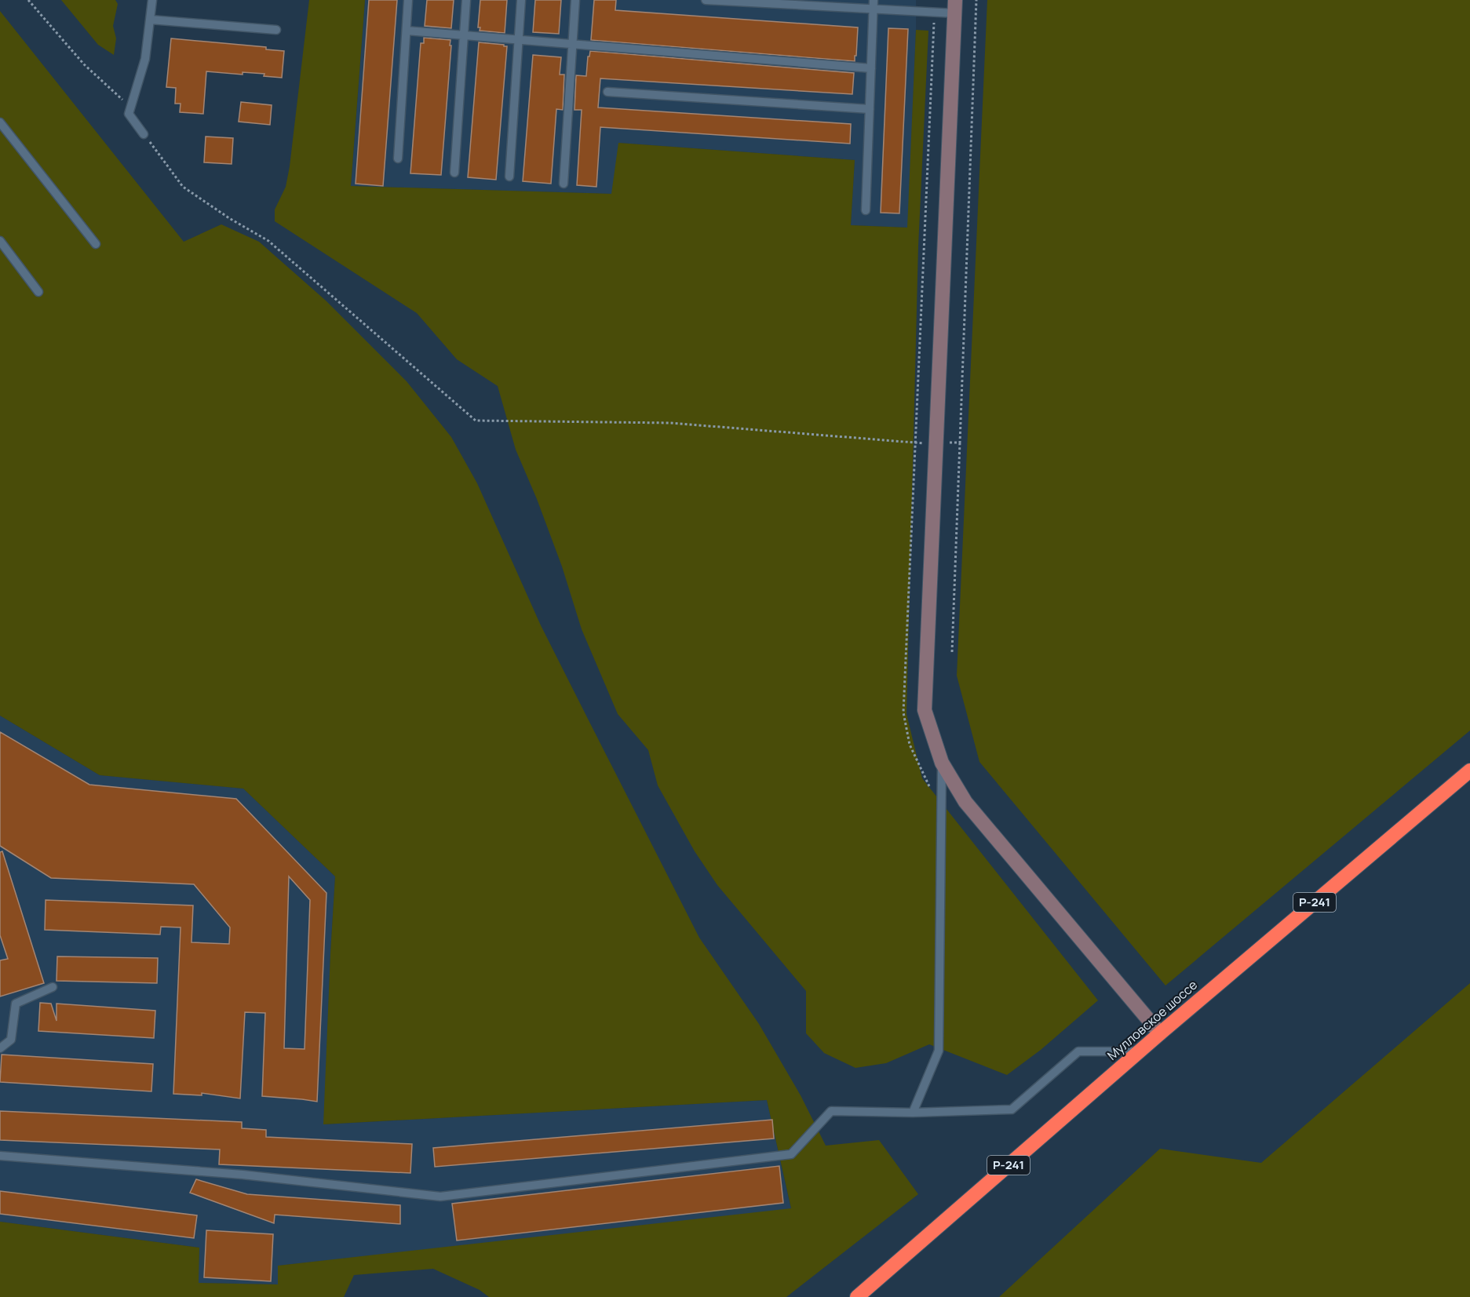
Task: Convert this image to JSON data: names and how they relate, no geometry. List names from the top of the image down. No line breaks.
{"streets":{"highway":["Р-241","Мулловское шоссе"]}}
